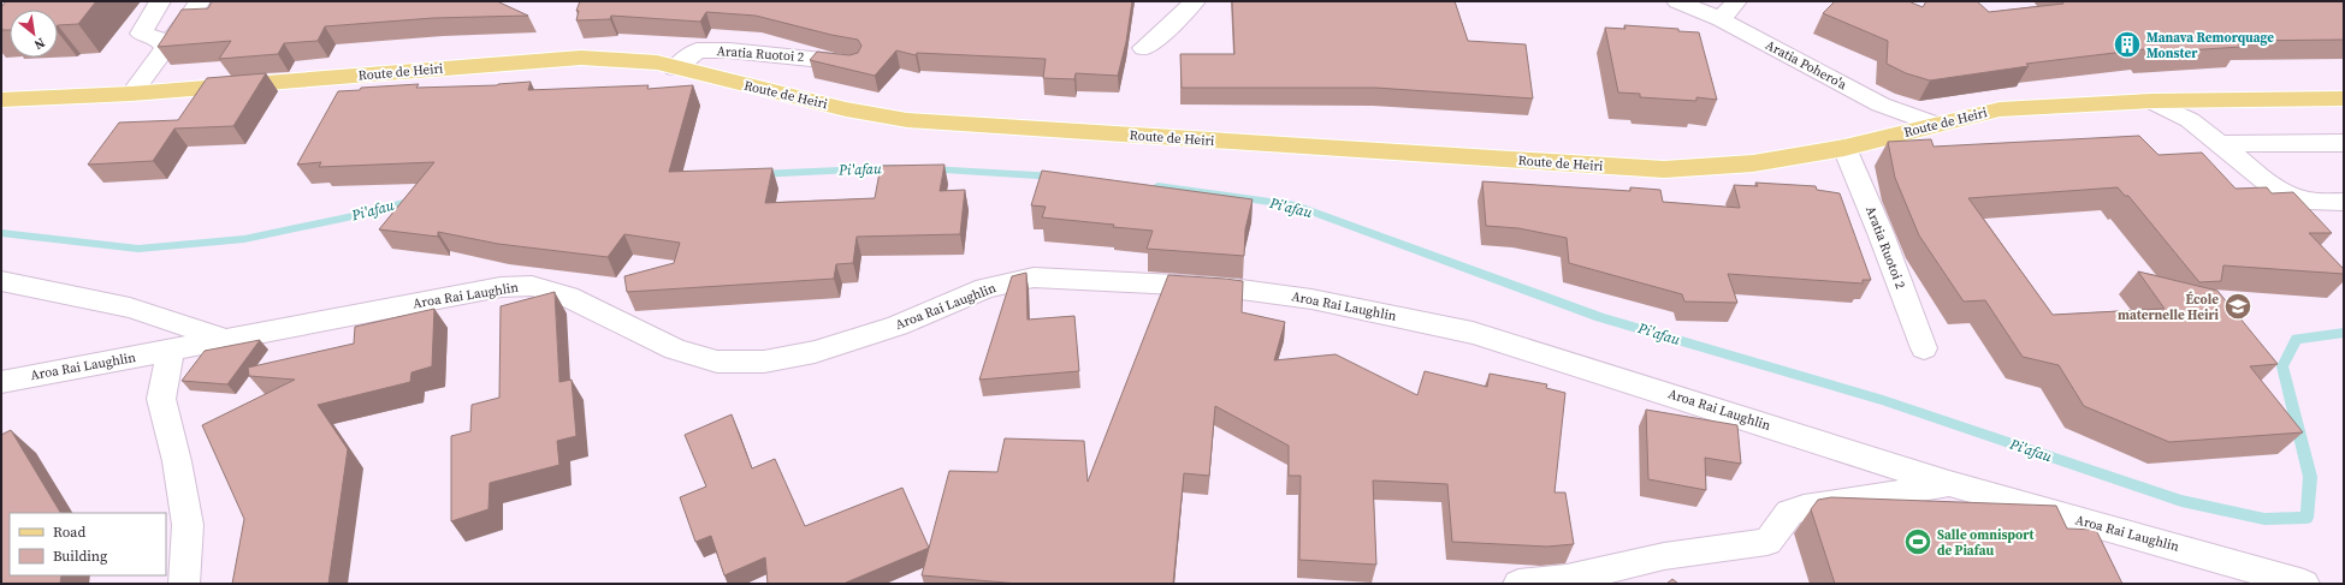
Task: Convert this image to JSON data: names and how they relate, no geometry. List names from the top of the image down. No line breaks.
{"streets":{"main road":["Route de Heiri"],"street":["Aratia Ruotoi 2","Aratia Pohero'a","Aroa Rai Laughlin"]},"crossings":[["Aratia Ruotoi 2","Route de Heiri"],["Aratia Pohero'a","Route de Heiri"]],"water":["Pi'afau"],"places":{"building":["Manava Remorquage Monster"],"school or university":["École maternelle Heiri"],"sports":["Salle omnisport de Piafau"]},"legend":["Road","Building"],"north":"bottom right"}
